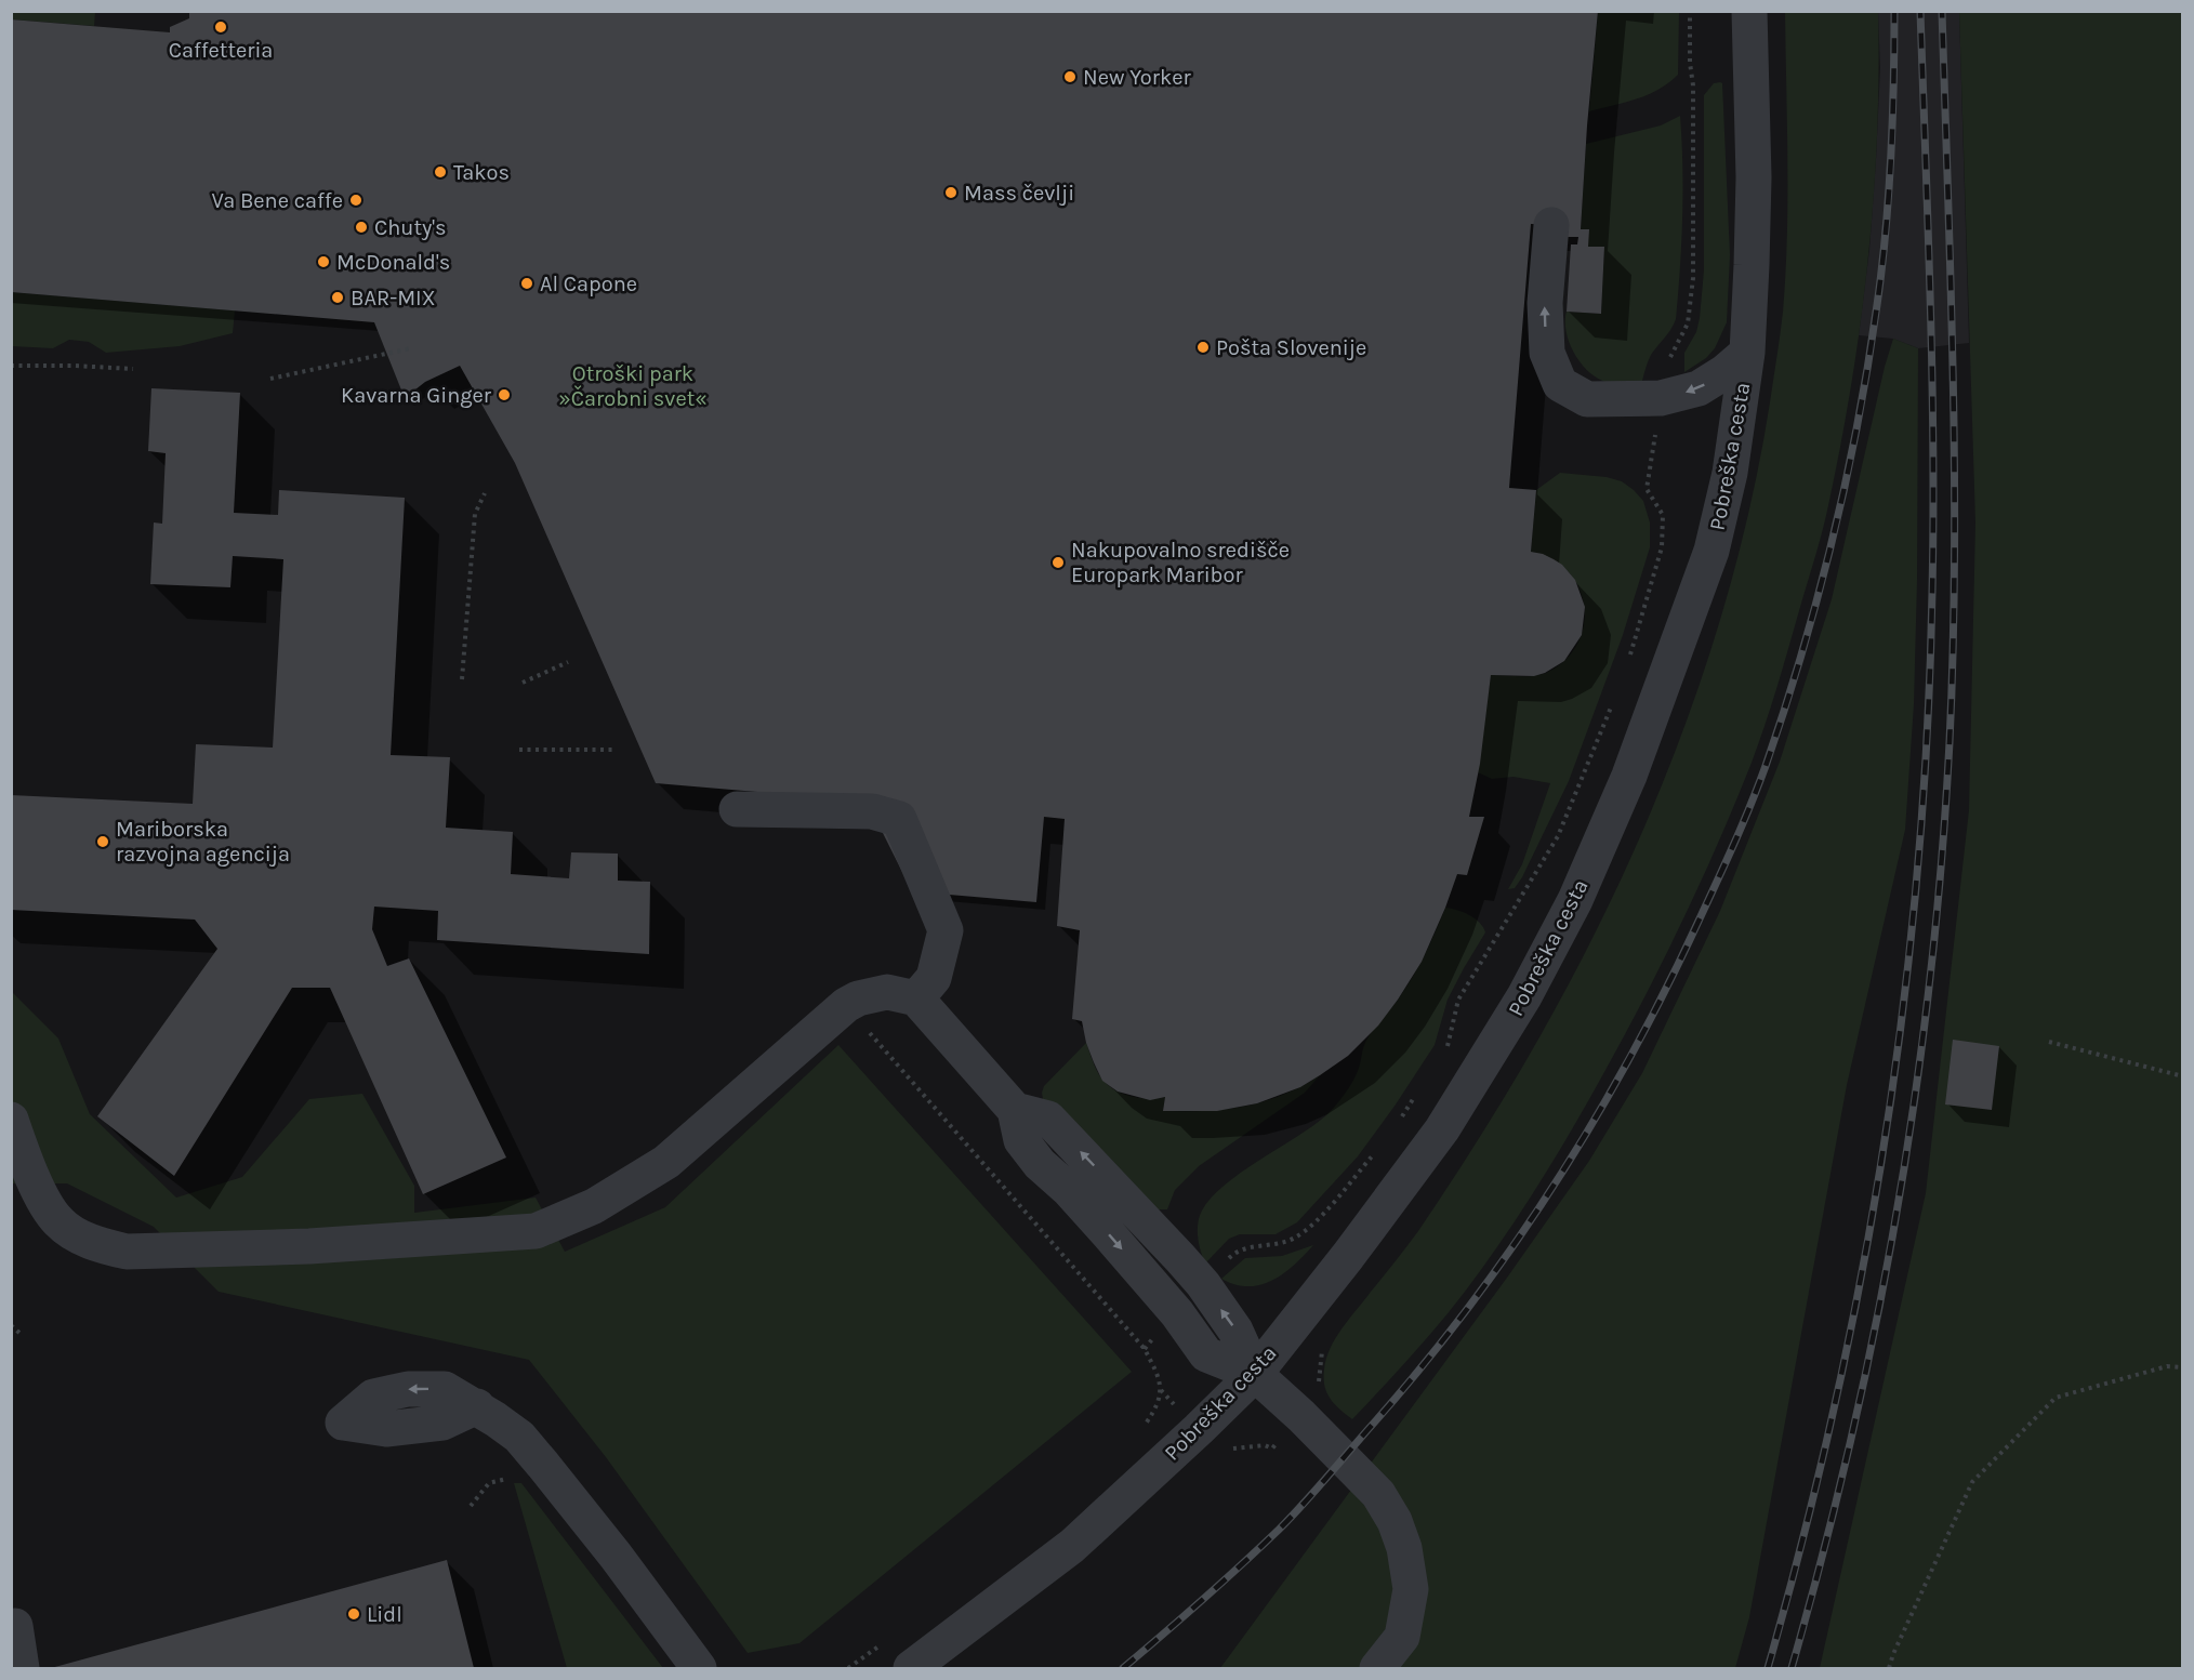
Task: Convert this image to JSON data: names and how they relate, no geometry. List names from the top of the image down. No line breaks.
{"streets":{"street":["Pobreška cesta"]},"parks":["Otroški park »Čarobni svet«"],"places":["Caffetteria","New Yorker","Takos","Mass čevlji","Va Bene caffe","Chuty's","McDonald's","Al Capone","BAR-MIX","Pošta Slovenije","Kavarna Ginger","Nakupovalno središče Europark Maribor","Mariborska razvojna agencija","Lidl"]}
